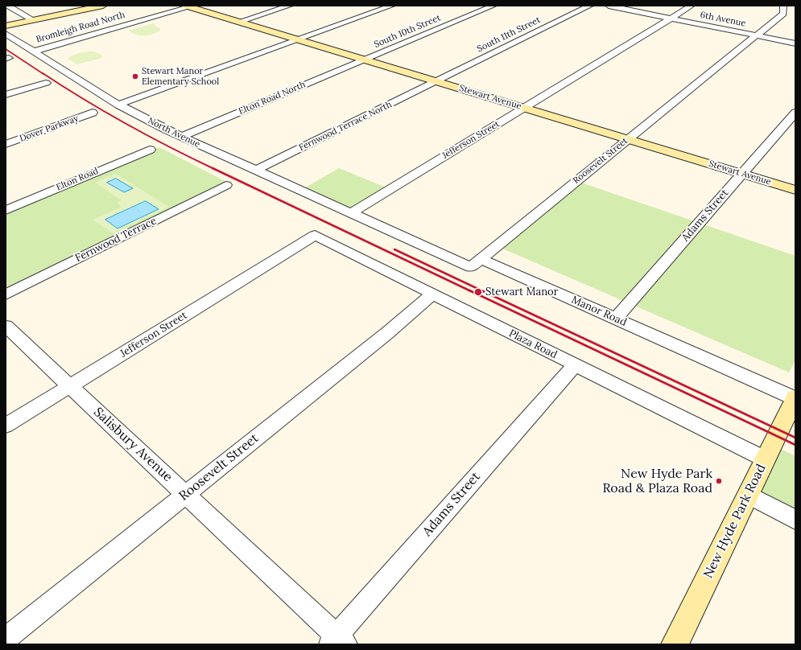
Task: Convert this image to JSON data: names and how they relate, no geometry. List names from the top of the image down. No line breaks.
{"streets":{"main road":["Stewart Avenue","New Hyde Park Road"],"street":["6th Avenue","Bromleigh Road North","South 10th Street","South 11th Street","Elton Road North","Fernwood Terrace North","Dover Parkway","North Avenue","Jefferson Street","Roosevelt Street","Elton Road","Adams Street","Fernwood Terrace","Manor Road","Plaza Road","Salisbury Avenue"]},"crossings":[["6th Avenue","Jefferson Street"],["6th Avenue","Roosevelt Street"],["Bromleigh Road North","Stewart Avenue"],["Bromleigh Road North","North Avenue"],["South 10th Street","Stewart Avenue"],["South 10th Street","Elton Road North"],["South 11th Street","Stewart Avenue"],["South 11th Street","Fernwood Terrace North"],["Stewart Avenue","Elton Road North"],["Stewart Avenue","Fernwood Terrace North"],["Stewart Avenue","Jefferson Street"],["Stewart Avenue","Roosevelt Street"],["Stewart Avenue","Adams Street"],["Elton Road North","North Avenue"],["Fernwood Terrace North","North Avenue"],["North Avenue","Jefferson Street"],["Jefferson Street","Plaza Road"],["Jefferson Street","Salisbury Avenue"],["Roosevelt Street","Manor Road"],["Roosevelt Street","Plaza Road"],["Roosevelt Street","Salisbury Avenue"],["Adams Street","Manor Road"],["Adams Street","Plaza Road"],["Adams Street","Salisbury Avenue"],["Manor Road","New Hyde Park Road"],["Plaza Road","New Hyde Park Road"]],"places":["Stewart Manor Elementary School","Stewart Manor","New Hyde Park Road & Plaza Road"]}
